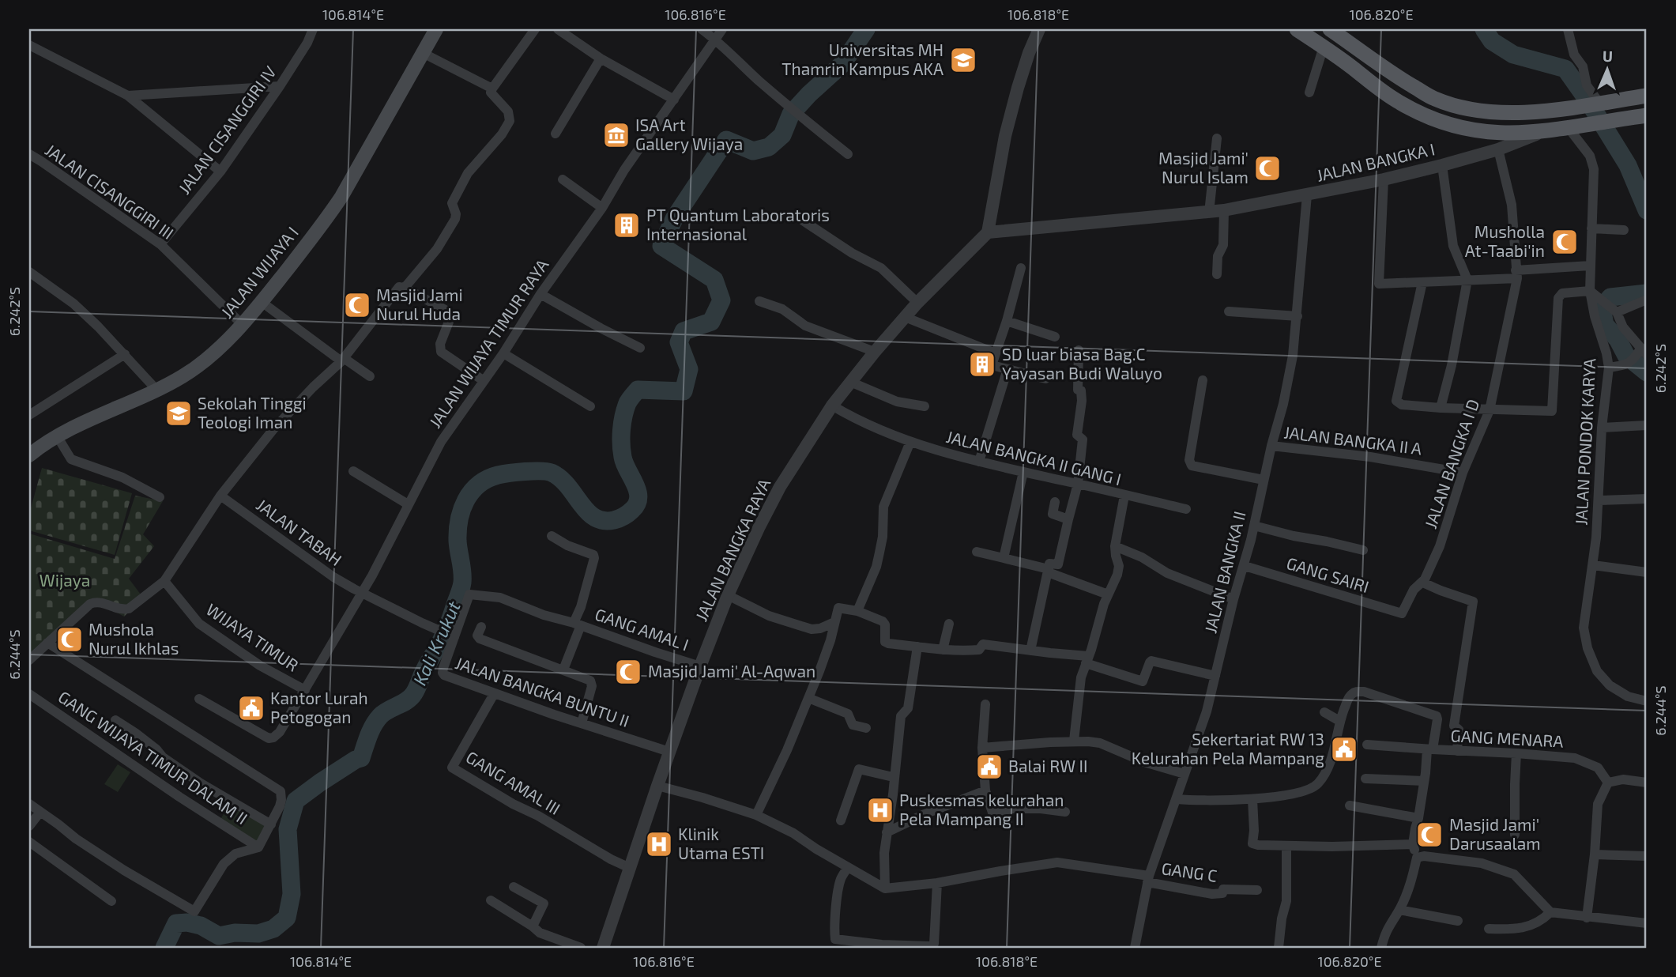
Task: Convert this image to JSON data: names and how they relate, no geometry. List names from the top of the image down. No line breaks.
{"streets":{"main road":["JALAN WIJAYA I"],"street":["JALAN CISANGGIRI IV","JALAN BANGKA I","JALAN CISANGGIRI III","JALAN WIJAYA TIMUR RAYA","JALAN BANGKA II A","JALAN PONDOK KARYA","JALAN BANGKA II GANG I","JALAN BANGKA I D","JALAN TABAH","JALAN BANGKA RAYA","JALAN BANGKA II","GANG SAIRI","GANG AMAL I","WIJAYA TIMUR","JALAN BANGKA BUNTU II","GANG MENARA","GANG WIJAYA TIMUR DALAM II","GANG AMAL III","GANG C"]},"crossings":[["JALAN CISANGGIRI IV","JALAN CISANGGIRI III"],["JALAN BANGKA I","JALAN BANGKA I D"],["JALAN BANGKA I","JALAN BANGKA RAYA"],["JALAN BANGKA I","JALAN BANGKA II"],["JALAN CISANGGIRI III","JALAN WIJAYA I"],["JALAN WIJAYA TIMUR RAYA","JALAN TABAH"],["JALAN WIJAYA TIMUR RAYA","WIJAYA TIMUR"],["JALAN BANGKA II A","JALAN BANGKA I D"],["JALAN BANGKA II A","JALAN BANGKA II"],["JALAN BANGKA II GANG I","JALAN BANGKA RAYA"],["JALAN BANGKA I D","GANG SAIRI"],["JALAN TABAH","GANG AMAL I"],["JALAN TABAH","JALAN BANGKA BUNTU II"],["JALAN BANGKA RAYA","GANG AMAL I"],["JALAN BANGKA RAYA","JALAN BANGKA BUNTU II"],["JALAN BANGKA RAYA","GANG AMAL III"],["JALAN BANGKA II","GANG SAIRI"],["JALAN BANGKA II","GANG C"],["GANG AMAL I","JALAN BANGKA BUNTU II"],["JALAN BANGKA BUNTU II","GANG AMAL III"]],"water":["Kali Krukut"],"parks":["Wijaya"],"places":{"school or university":["Universitas MH Thamrin Kampus AKA","Sekolah Tinggi Teologi Iman"],"museum":["ISA Art Gallery Wijaya"],"mosque":["Masjid Jami' Nurul Islam","Musholla At-Taabi'in","Masjid Jami Nurul Huda","Mushola Nurul Ikhlas","Masjid Jami' Al-Aqwan","Masjid Jami' Darusaalam"],"building":["PT Quantum Laboratoris Internasional","SD luar biasa Bag.C Yayasan Budi Waluyo"],"public building":["Kantor Lurah Petogogan","Sekertariat RW 13 Kelurahan Pela Mampang","Balai RW II"],"hospital":["Puskesmas kelurahan Pela Mampang II","Klinik Utama ESTI"]},"north":"top","coordinates":["106.814°E","106.816°E","106.818°E","106.820°E","6.242°S","6.244°S"]}
